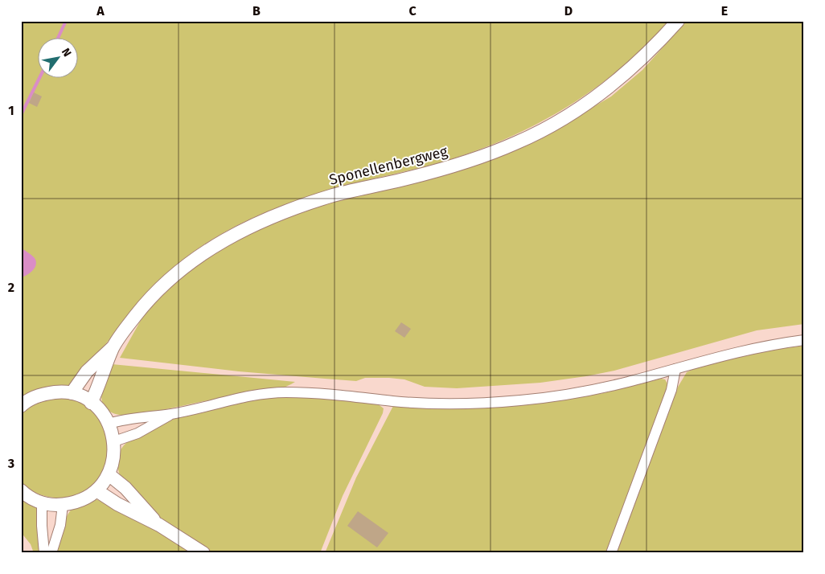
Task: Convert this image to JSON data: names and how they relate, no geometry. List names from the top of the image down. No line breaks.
{"streets":{"street":["Sponellenbergweg"]},"north":"top right","grid":{"columns":["A","B","C","D","E"],"rows":["1","2","3"]}}
